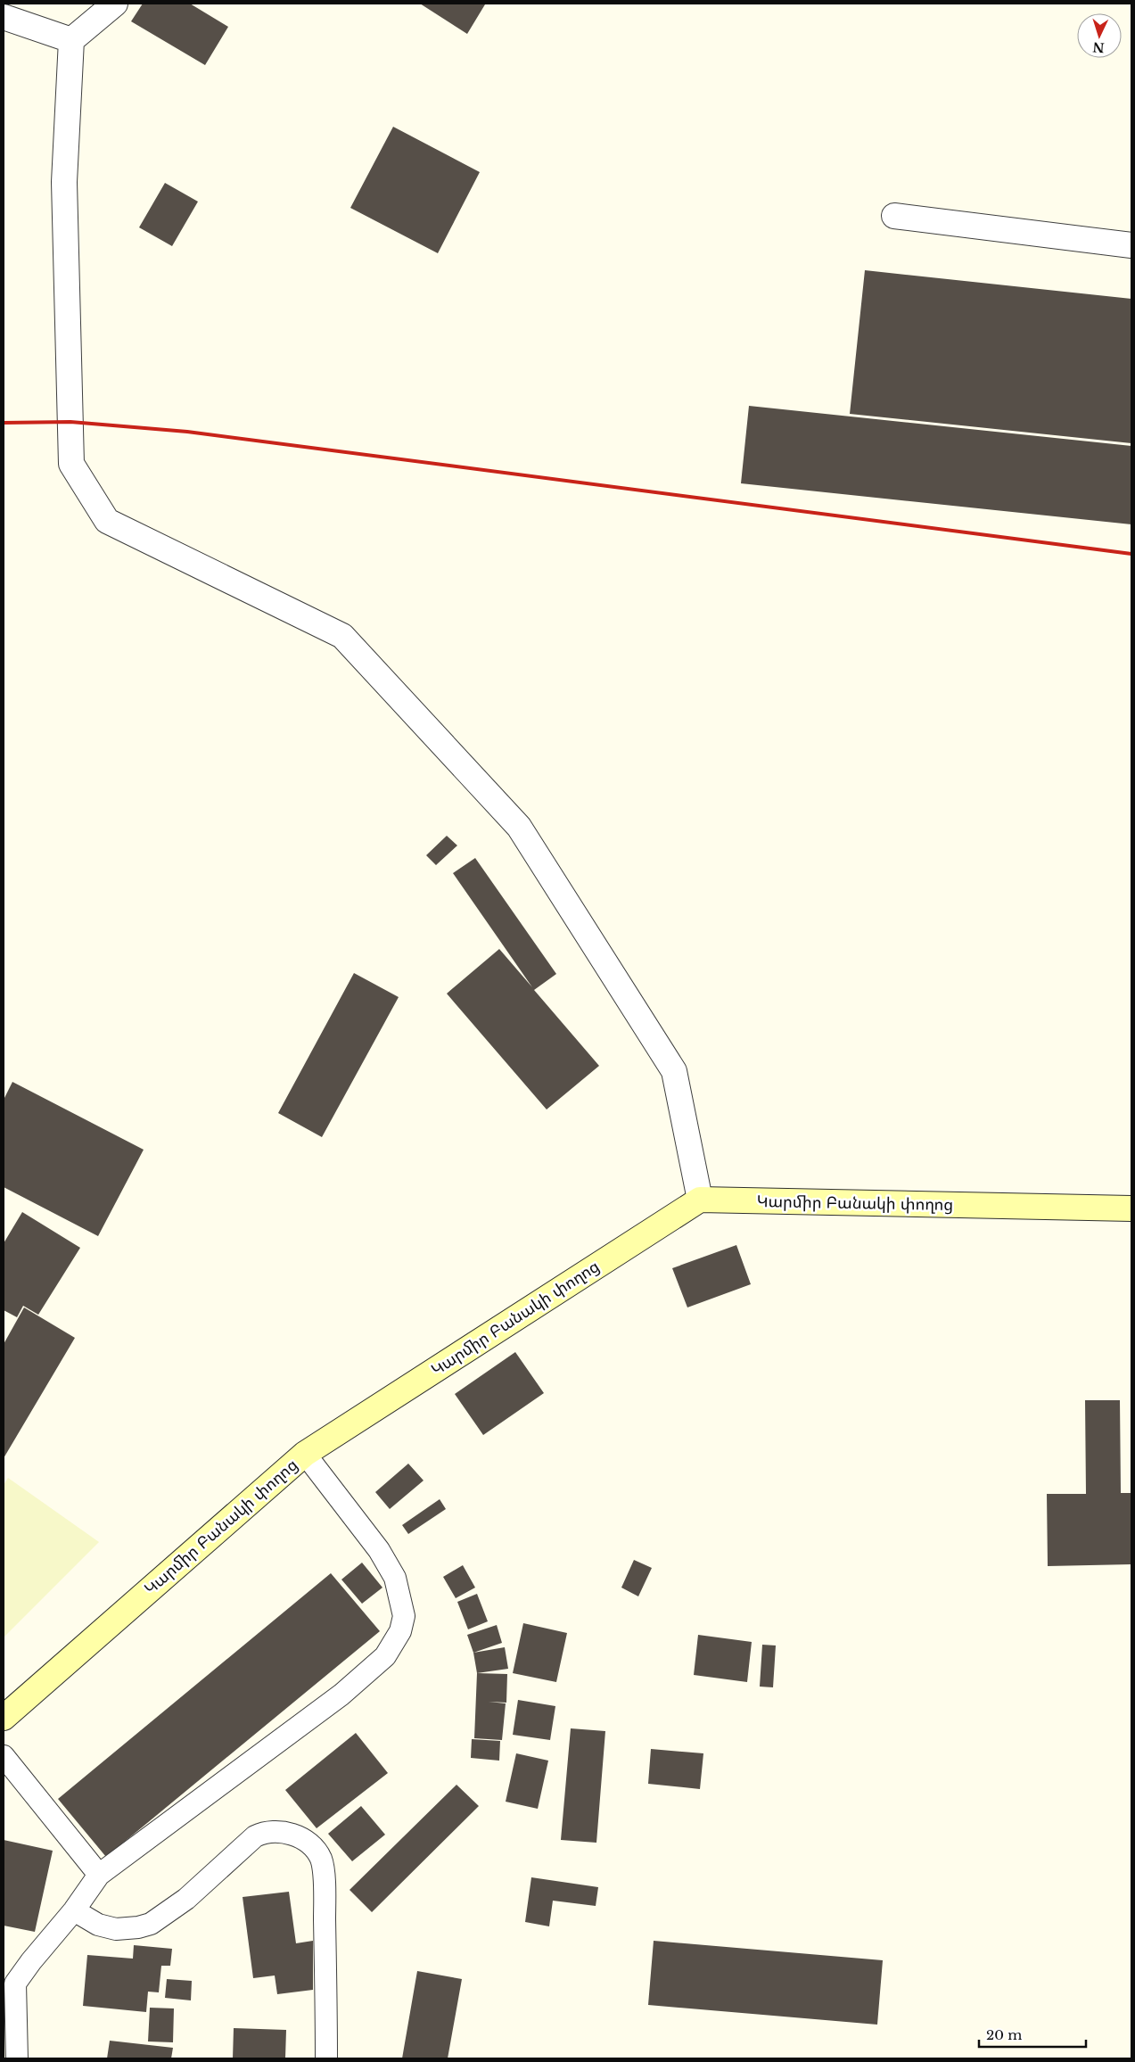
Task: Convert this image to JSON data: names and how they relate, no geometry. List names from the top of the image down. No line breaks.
{"streets":{"street":["Կարմիր Բանակի փողոց"]},"scale_bar":"20 m","north":"bottom"}
